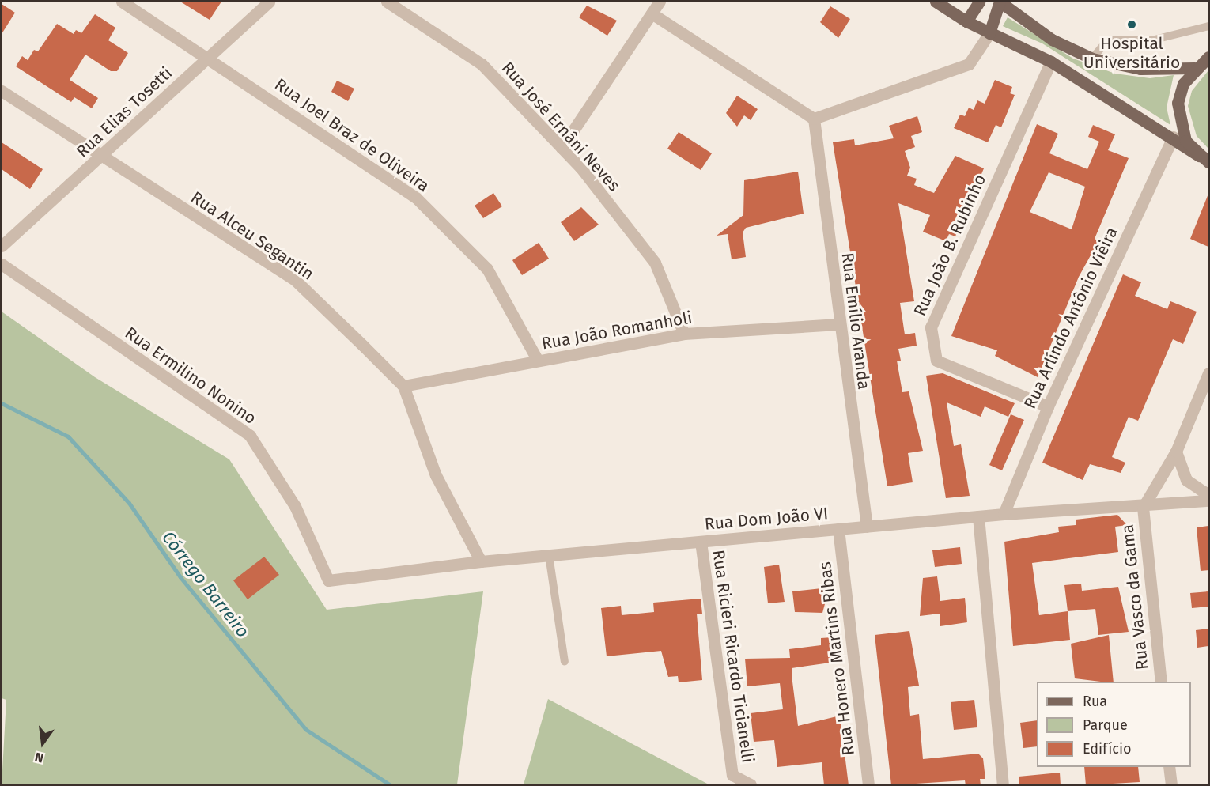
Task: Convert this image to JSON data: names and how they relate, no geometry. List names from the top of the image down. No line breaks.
{"streets":{"street":["Rua Elias Tosetti","Rua José Ernâni Neves","Rua Joel Braz de Oliveira","Rua Alceu Segantin","Rua João B. Rubinho","Rua Arlíndo Antônio Viêira","Rua Emílio Aranda","Rua João Romanholi","Rua Ermilino Nonino","Rua Dom João VI","Rua Vasco da Gama","Rua Ricieri Ricardo Ticianelli","Rua Honero Martins Ribas"]},"crossings":[["Rua Elias Tosetti","Rua Joel Braz de Oliveira"],["Rua Elias Tosetti","Rua Alceu Segantin"],["Rua José Ernâni Neves","Rua João Romanholi"],["Rua Joel Braz de Oliveira","Rua João Romanholi"],["Rua Alceu Segantin","Rua João Romanholi"],["Rua Alceu Segantin","Rua Dom João VI"],["Rua João B. Rubinho","Rua Arlíndo Antônio Viêira"],["Rua Arlíndo Antônio Viêira","Rua Dom João VI"],["Rua Emílio Aranda","Rua João Romanholi"],["Rua Emílio Aranda","Rua Dom João VI"],["Rua Ermilino Nonino","Rua Dom João VI"],["Rua Dom João VI","Rua Vasco da Gama"],["Rua Dom João VI","Rua Ricieri Ricardo Ticianelli"],["Rua Dom João VI","Rua Honero Martins Ribas"]],"water":["Córrego Barreiro"],"places":["Hospital Universitário"],"legend":["Rua","Parque","Edifício"],"north":"bottom"}
